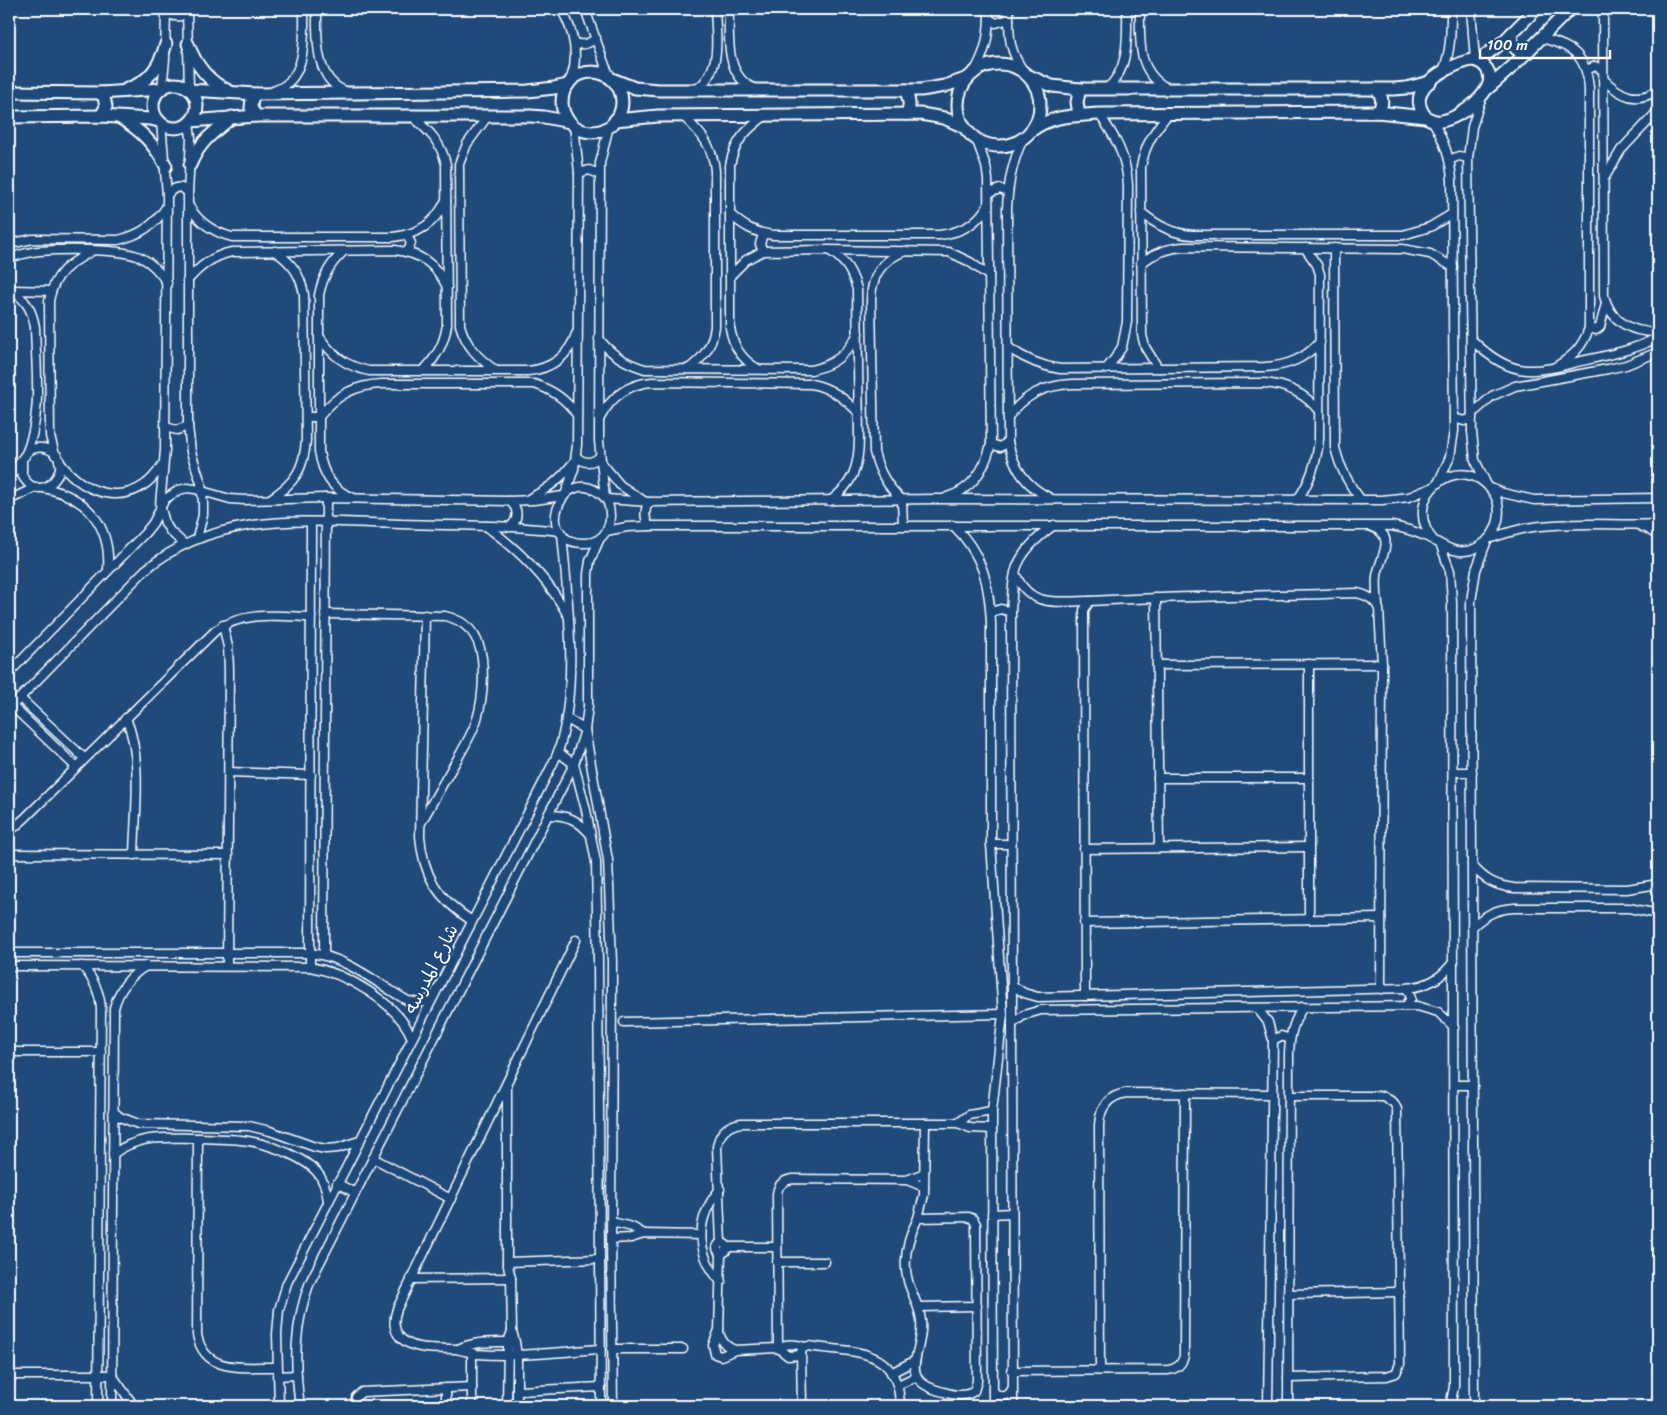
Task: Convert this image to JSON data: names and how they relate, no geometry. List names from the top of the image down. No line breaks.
{"streets":{"street":["شارع المدرسه"]},"scale_bar":"100 m"}
